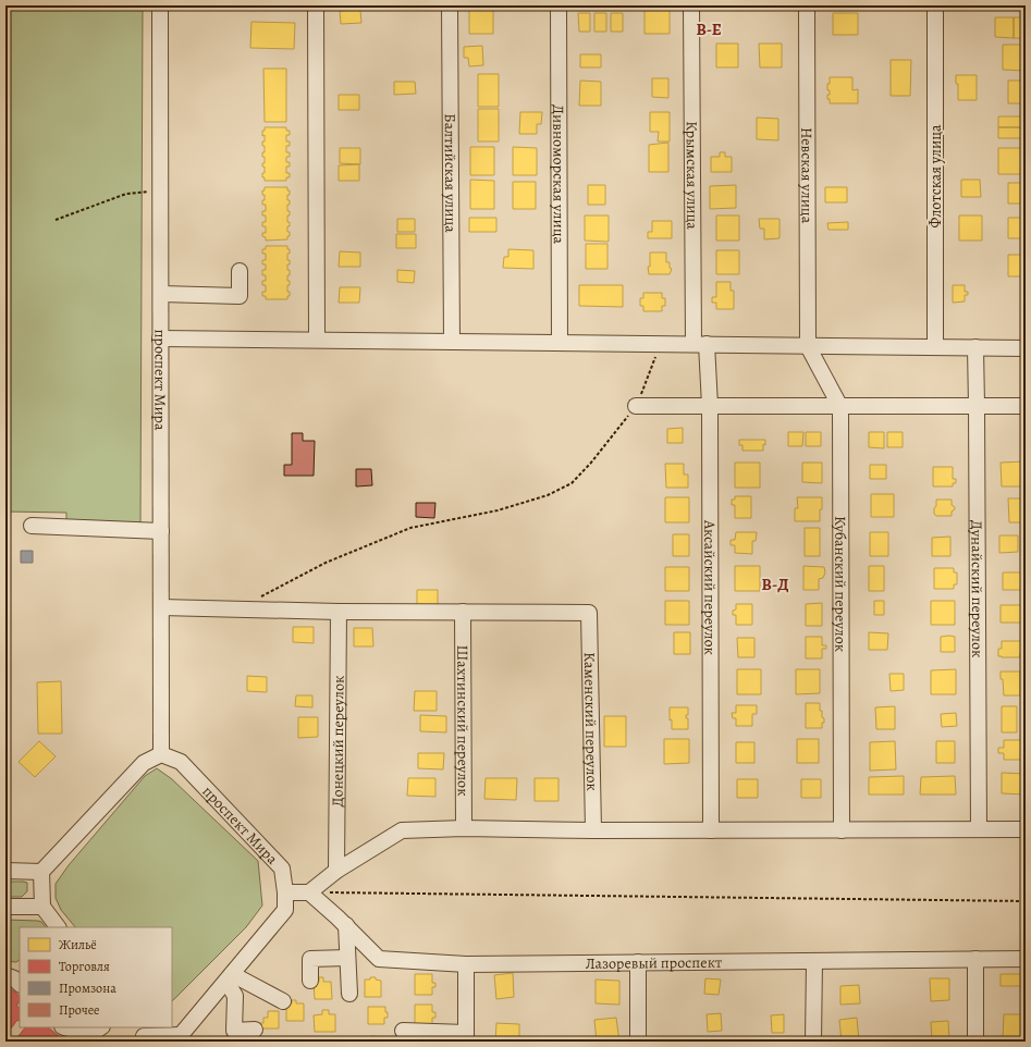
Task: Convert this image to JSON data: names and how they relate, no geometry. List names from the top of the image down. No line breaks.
{"streets":{"street":["Балтийская улица","Дивноморская улица","Крымская улица","Невская улица","Флотская улица","проспект Мира","Кубанский переулок","Аксайский переулок","Дунайский переулок","Шахтинский переулок","Каменский переулок","Донецкий переулок","Лазоревый проспект"]},"crossings":[["Крымская улица","Аксайский переулок"],["Невская улица","Кубанский переулок"],["Шахтинский переулок","Каменский переулок"]],"districts":["В-Е","В-Д"],"legend":["Жильё","Торговля","Промзона","Прочее"]}
